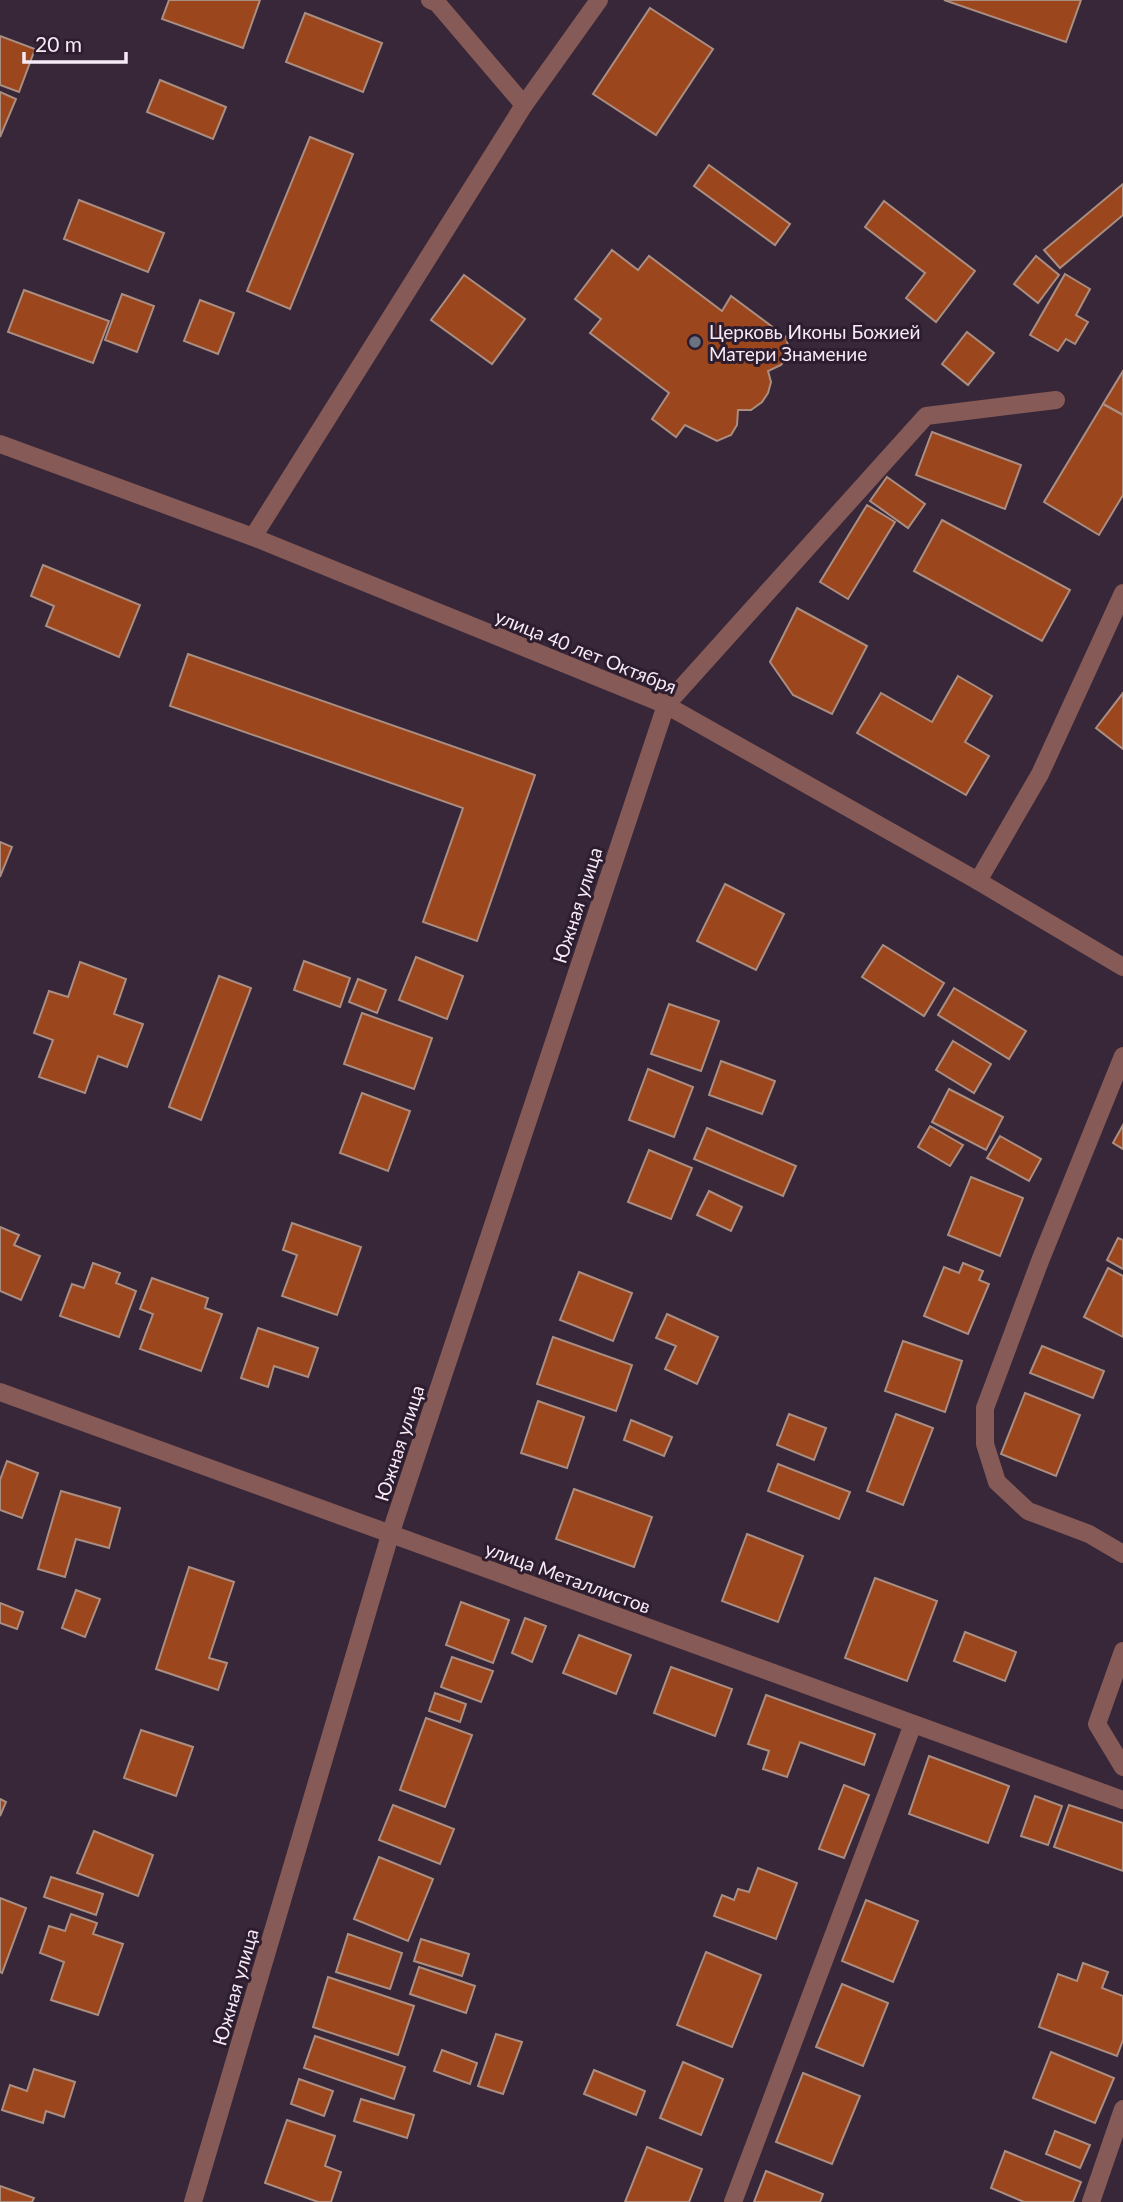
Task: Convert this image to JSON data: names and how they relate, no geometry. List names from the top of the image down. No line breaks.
{"streets":{"street":["улица 40 лет Октября","Южная улица","улица Металлистов"]},"crossings":[["улица 40 лет Октября","Южная улица"],["Южная улица","улица Металлистов"]],"places":["Церковь Иконы Божией Матери Знамение"],"scale_bar":"20 m"}
